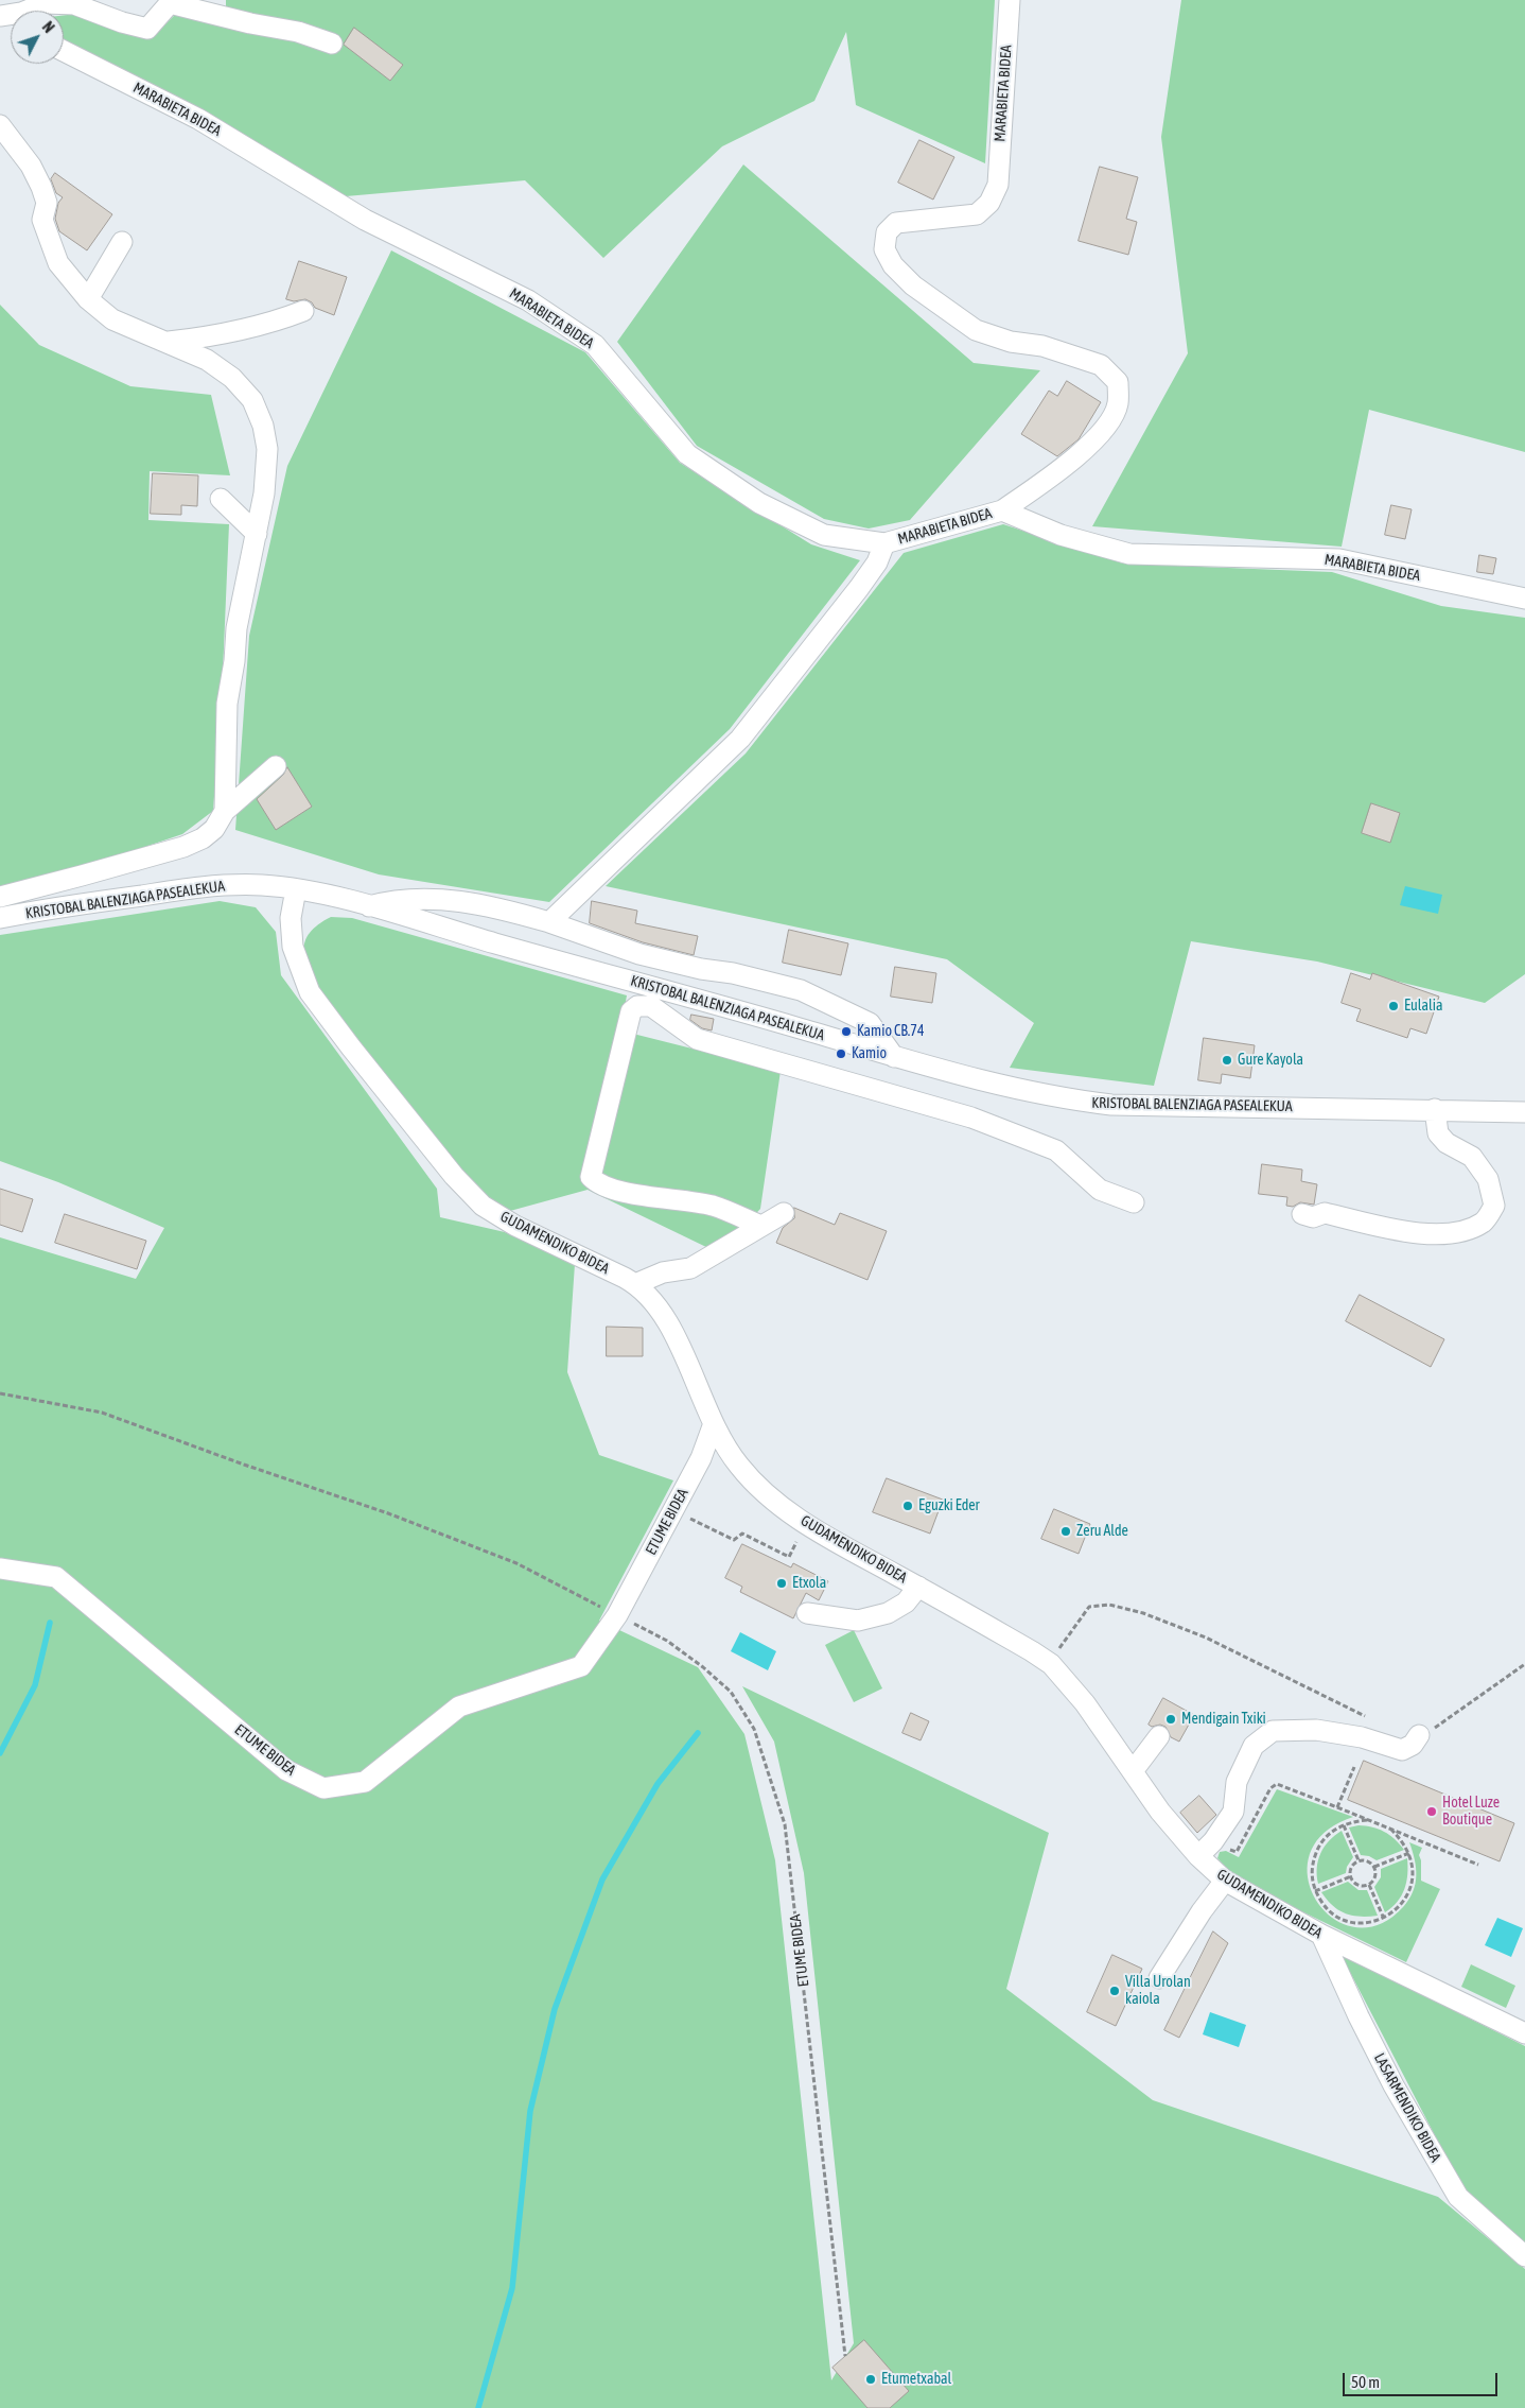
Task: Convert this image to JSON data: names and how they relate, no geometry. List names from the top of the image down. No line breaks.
{"streets":{"street":["MARABIETA BIDEA","KRISTOBAL BALENZIAGA PASEALEKUA","GUDAMENDIKO BIDEA","ETUME BIDEA","LASARMENDIKO BIDEA"]},"crossings":[["KRISTOBAL BALENZIAGA PASEALEKUA","GUDAMENDIKO BIDEA"],["GUDAMENDIKO BIDEA","ETUME BIDEA"],["GUDAMENDIKO BIDEA","LASARMENDIKO BIDEA"]],"places":["Eulalia","Kamio CB.74","Kamio","Gure Kayola","Eguzki Eder","Zeru Alde","Etxola","Mendigain Txiki","Hotel Luze Boutique","Villa Urolan kaiola","Etumetxabal"],"scale_bar":"50 m","north":"top right"}
